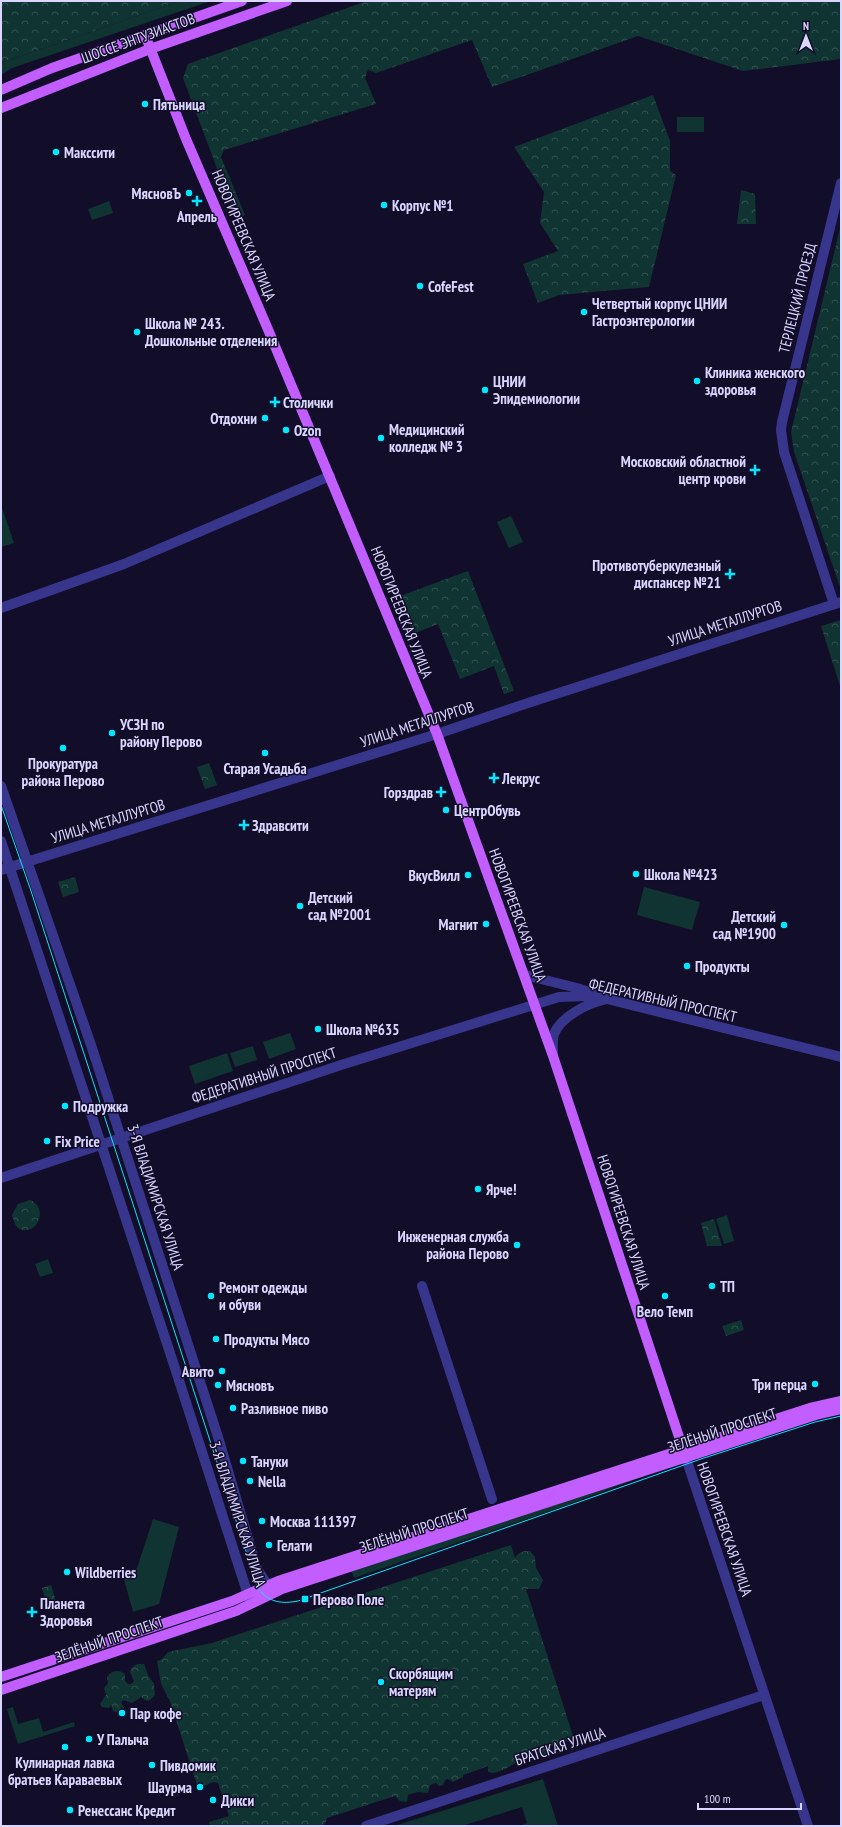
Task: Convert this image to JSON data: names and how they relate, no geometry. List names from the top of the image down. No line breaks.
{"streets":{"main road":["ШОССЕ ЭНТУЗИАСТОВ","НОВОГИРЕЕВСКАЯ УЛИЦА","ЗЕЛЁНЫЙ ПРОСПЕКТ"],"street":["ТЕРЛЕЦКИЙ ПРОЕЗД","УЛИЦА МЕТАЛЛУРГОВ","ФЕДЕРАТИВНЫЙ ПРОСПЕКТ","3-Я ВЛАДИМИРСКАЯ УЛИЦА","БРАТСКАЯ УЛИЦА"]},"crossings":[["ШОССЕ ЭНТУЗИАСТОВ","НОВОГИРЕЕВСКАЯ УЛИЦА"],["НОВОГИРЕЕВСКАЯ УЛИЦА","УЛИЦА МЕТАЛЛУРГОВ"],["НОВОГИРЕЕВСКАЯ УЛИЦА","ФЕДЕРАТИВНЫЙ ПРОСПЕКТ"],["НОВОГИРЕЕВСКАЯ УЛИЦА","ЗЕЛЁНЫЙ ПРОСПЕКТ"],["НОВОГИРЕЕВСКАЯ УЛИЦА","БРАТСКАЯ УЛИЦА"],["ТЕРЛЕЦКИЙ ПРОЕЗД","УЛИЦА МЕТАЛЛУРГОВ"],["УЛИЦА МЕТАЛЛУРГОВ","3-Я ВЛАДИМИРСКАЯ УЛИЦА"],["ФЕДЕРАТИВНЫЙ ПРОСПЕКТ","3-Я ВЛАДИМИРСКАЯ УЛИЦА"],["3-Я ВЛАДИМИРСКАЯ УЛИЦА","ЗЕЛЁНЫЙ ПРОСПЕКТ"]],"places":{"other":["Пятьница","Макссити","МясновЪ","Корпус №1","CofeFest","Четвертый корпус ЦНИИ Гастроэнтерологии","Школа № 243. Дошкольные отделения","Клиника женского здоровья","ЦНИИ Эпидемиологии","Отдохни","Ozon","Медицинский колледж № 3","УСЗН по району Перово","Прокуратура района Перово","Старая Усадьба","ЦентрОбувь","Школа №423","ВкусВилл","Детский сад №2001","Магнит","Детский сад №1900","Продукты","Школа №635","Подружка","Fix Price","Ярче!","Инженерная служба района Перово","ТП","Ремонт одежды и обуви","Вело Темп","Продукты Мясо","Авито","Три перца","Мясновъ","Разливное пиво","Тануки","Nella","Москва 111397","Гелати","Wildberries","Скорбящим матерям","Пар кофе","У Палыча","Кулинарная лавка братьев Караваевых","Пивдомик","Шаурма","Дикси","Ренессанс Кредит"],"health":["Апрель","Столички","Московский областной центр крови","Противотуберкулезный диспансер №21","Лекрус","Горздрав","Здравсити","Планета Здоровья"],"transit":["Перово Поле"]},"scale_bar":"100 m","north":"top"}
